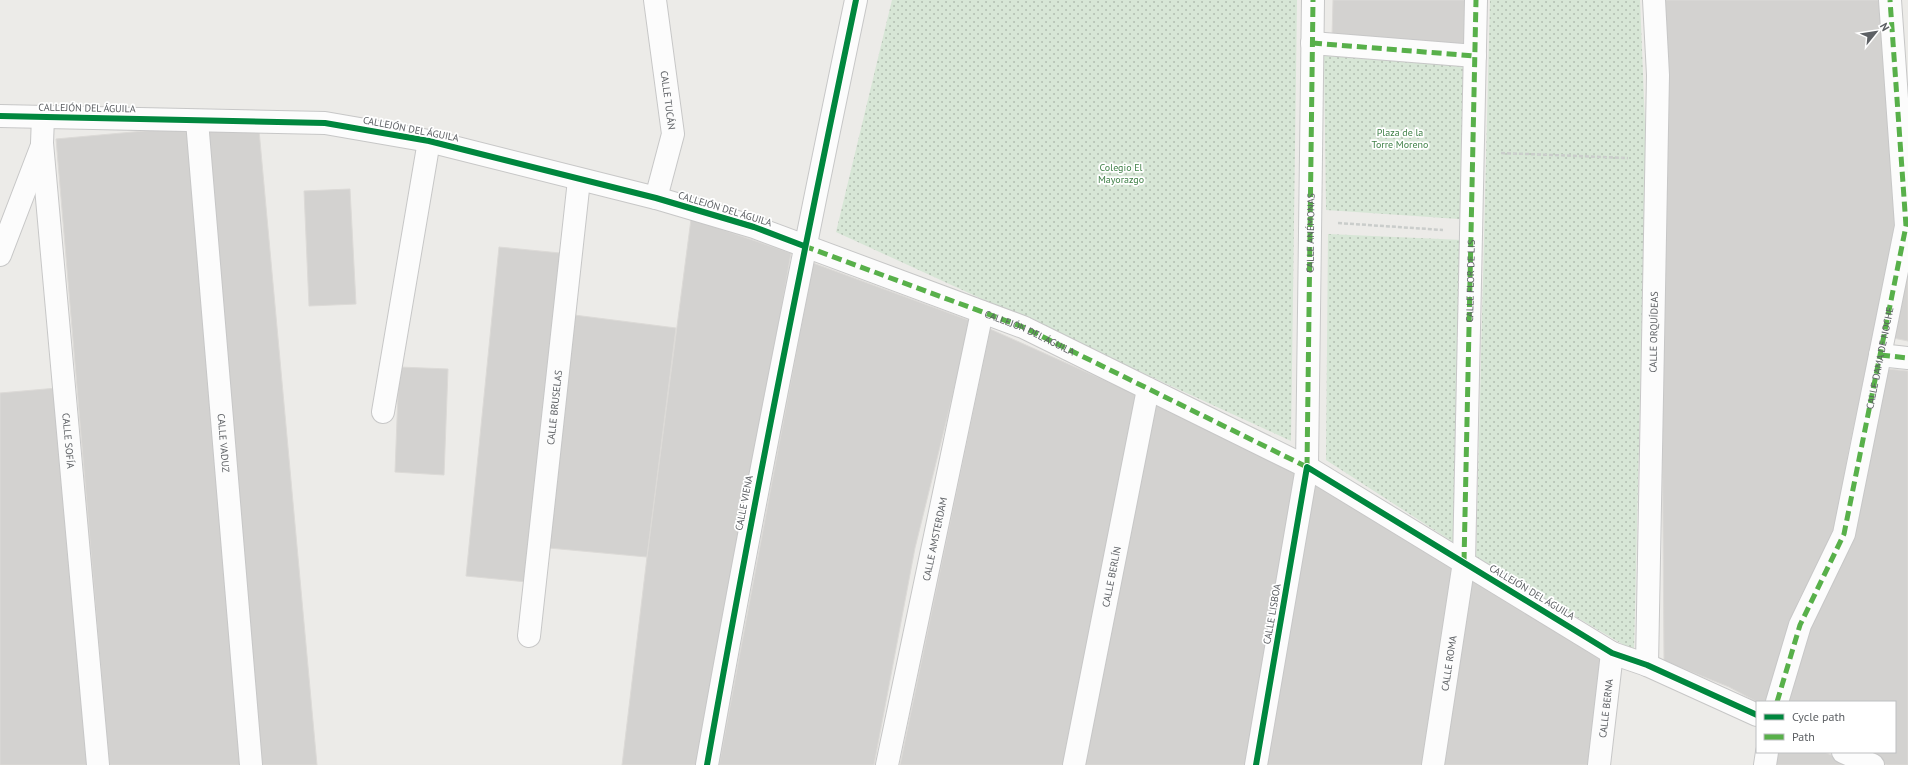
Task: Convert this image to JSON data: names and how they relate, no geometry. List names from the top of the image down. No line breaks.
{"streets":{"street":["CALLE TUCÁN","CALLEJÓN DEL ÁGUILA","CALLE ANÉMONAS","CALLE FLOR DE LIS","CALLE ORQUÍDEAS","CALLE DAMA DE NOCHE","CALLE BRUSELAS","CALLE SOFÍA","CALLE VADUZ","CALLE VIENA","CALLE AMSTERDAM","CALLE BERLÍN","CALLE LISBOA","CALLE ROMA","CALLE BERNA"]},"crossings":[["CALLE TUCÁN","CALLEJÓN DEL ÁGUILA"],["CALLEJÓN DEL ÁGUILA","CALLE ANÉMONAS"],["CALLEJÓN DEL ÁGUILA","CALLE FLOR DE LIS"],["CALLEJÓN DEL ÁGUILA","CALLE ORQUÍDEAS"],["CALLEJÓN DEL ÁGUILA","CALLE BRUSELAS"],["CALLEJÓN DEL ÁGUILA","CALLE SOFÍA"],["CALLEJÓN DEL ÁGUILA","CALLE VADUZ"],["CALLEJÓN DEL ÁGUILA","CALLE VIENA"],["CALLEJÓN DEL ÁGUILA","CALLE AMSTERDAM"],["CALLEJÓN DEL ÁGUILA","CALLE BERLÍN"],["CALLEJÓN DEL ÁGUILA","CALLE LISBOA"],["CALLEJÓN DEL ÁGUILA","CALLE ROMA"],["CALLEJÓN DEL ÁGUILA","CALLE BERNA"],["CALLE ANÉMONAS","CALLE LISBOA"],["CALLE FLOR DE LIS","CALLE ROMA"]],"parks":["Plaza de la Torre Moreno","Colegio El Mayorazgo"],"legend":["Cycle path","Path"],"north":"top right"}
